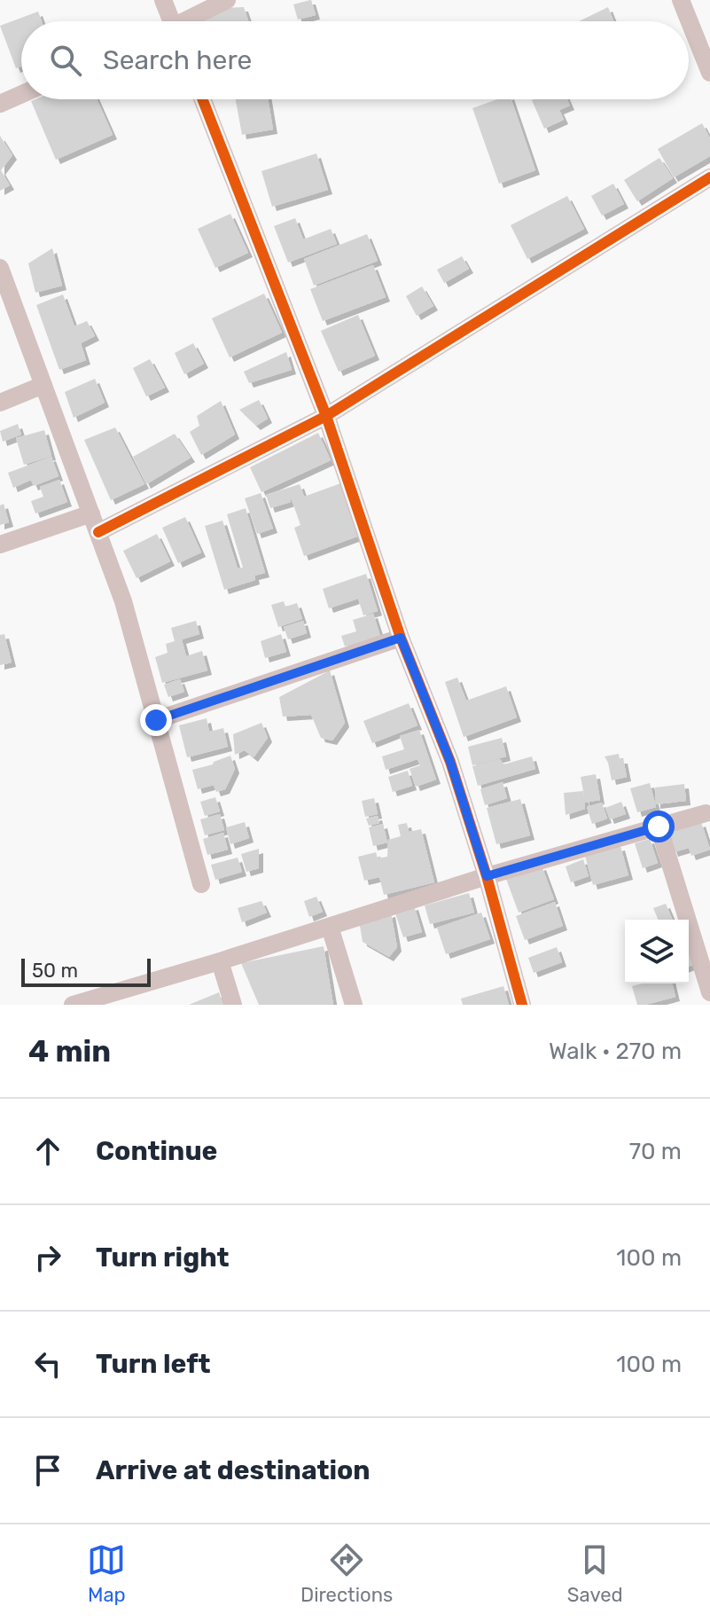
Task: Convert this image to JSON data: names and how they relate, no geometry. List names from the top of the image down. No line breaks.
{"scale_bar":"50 m","page":{"search":"Search here","scale":"50 m","heading":["4 min","Walk · 270 m"],"list":[["Continue","70 m"],["Turn right","100 m"],["Turn left","100 m"],"Arrive at destination"],"nav":["Map","Directions","Saved"]}}
